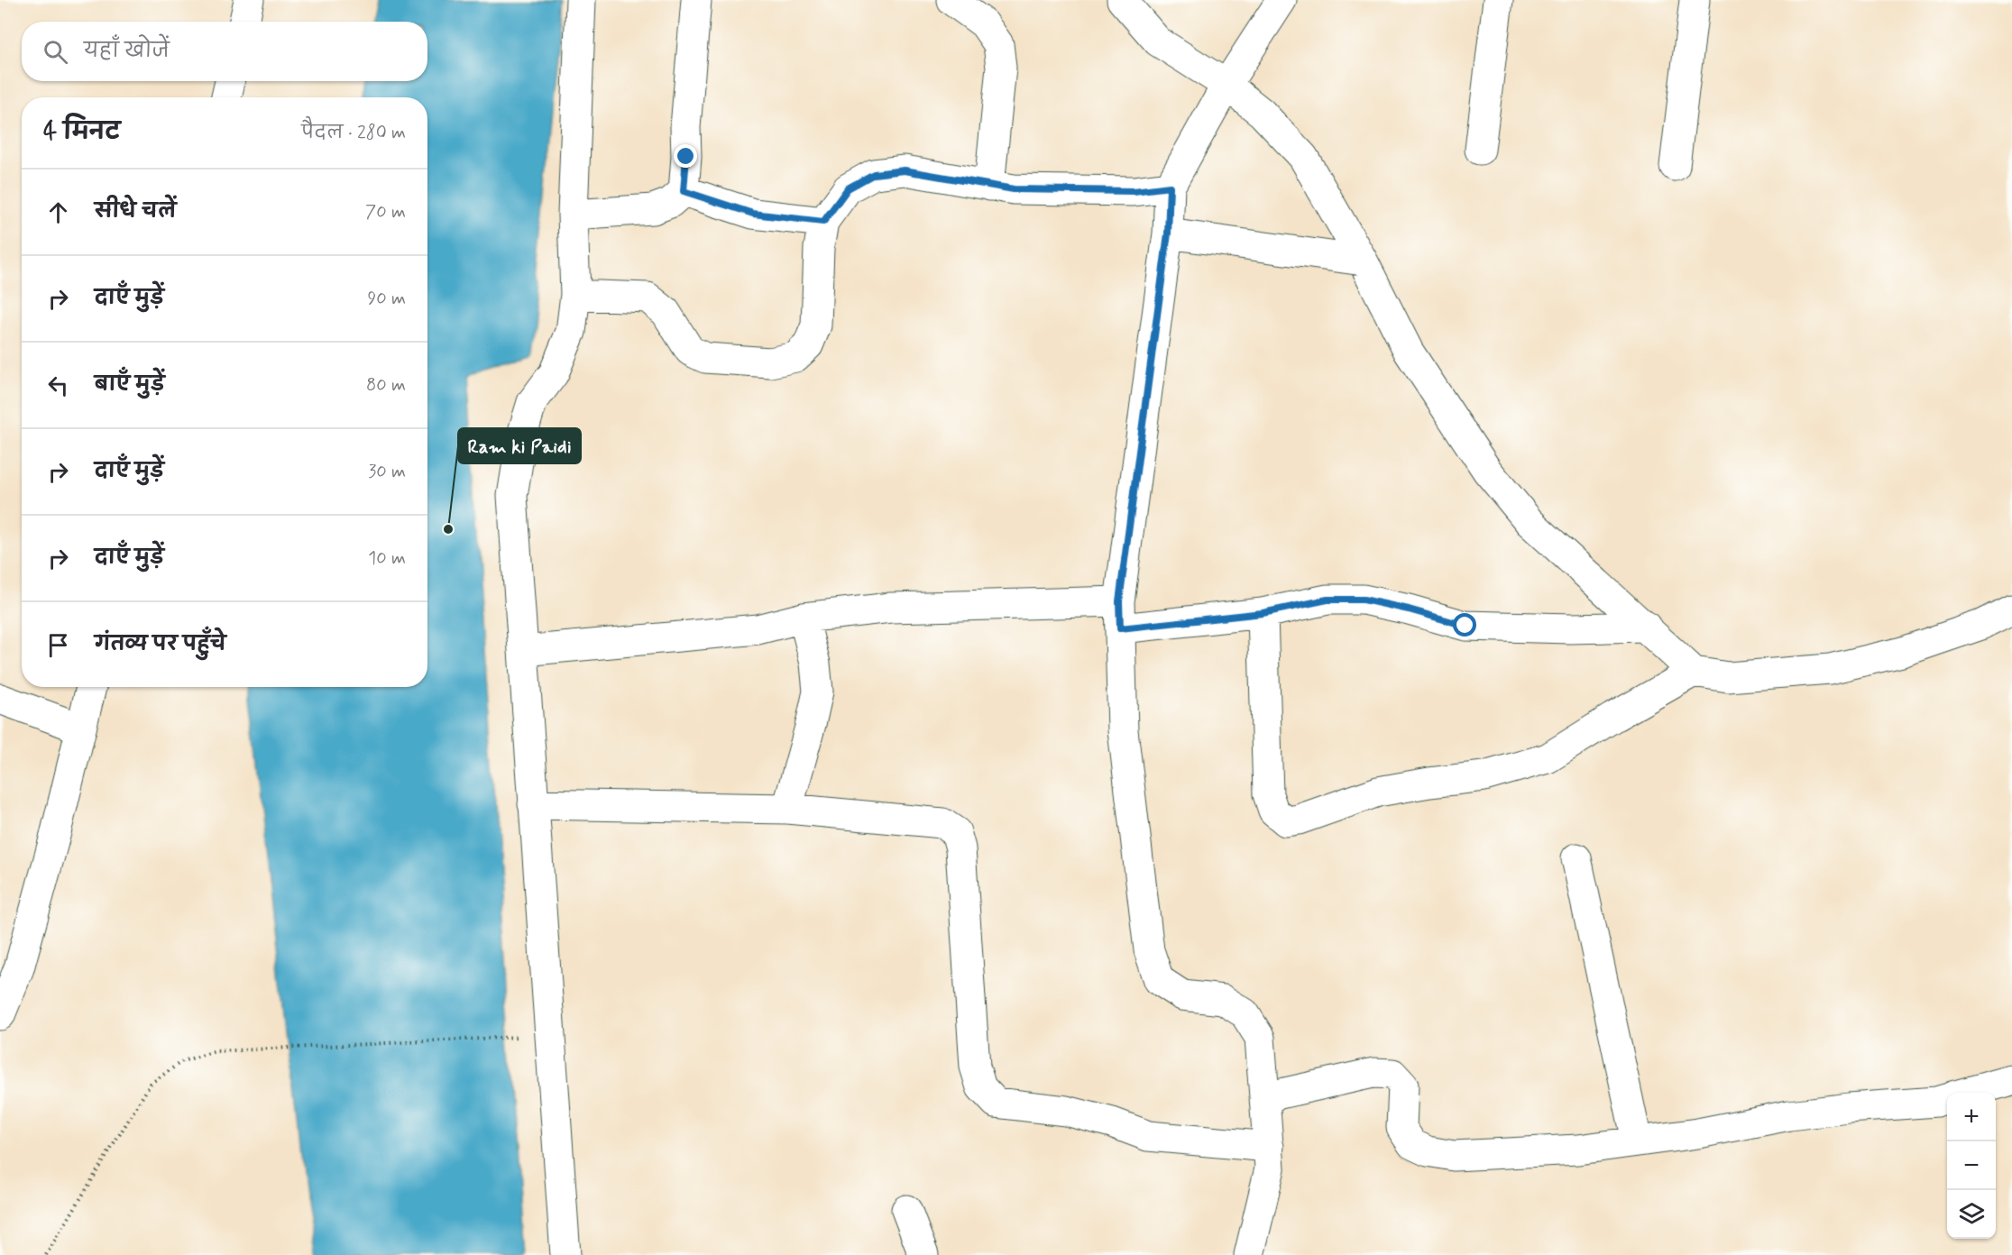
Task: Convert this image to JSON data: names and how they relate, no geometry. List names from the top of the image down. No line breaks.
{"places":["Ram ki Paidi"],"page":{"search":"यहाँ खोजें","heading":["4 मिनट","पैदल · 280 m"],"list":[["सीधे चलें","70 m"],["दाएँ मुड़ें","90 m"],["बाएँ मुड़ें","80 m"],["दाएँ मुड़ें","30 m"],["दाएँ मुड़ें","10 m"],"गंतव्य पर पहुँचे"],"map_buttons":["+","−"]}}
